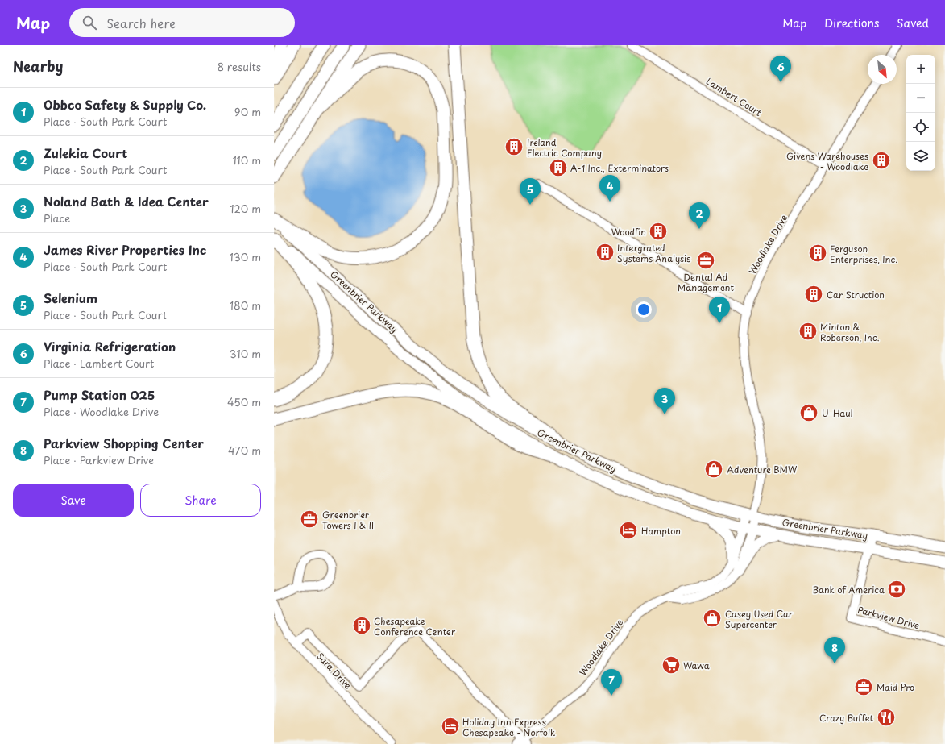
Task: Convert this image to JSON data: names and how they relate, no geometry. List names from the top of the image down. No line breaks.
{"streets":{"main road":["Greenbrier Parkway"],"street":["Lambert Court","Woodlake Drive","Parkview Drive","Sara Drive"]},"crossings":[["Lambert Court","Woodlake Drive"],["Woodlake Drive","Greenbrier Parkway"],["Greenbrier Parkway","Parkview Drive"]],"places":{"building":["Ireland Electric Company","Givens Warehouses - Woodlake","A-1 Inc., Exterminators","Woodfin","Intergrated Systems Analysis","Ferguson Enterprises, Inc.","Car Struction","Minton & Roberson, Inc.","Chesapeake Conference Center"],"office":["Dental Ad Management","Greenbrier Towers I & II","Maid Pro"],"shop":["U-Haul","Adventure BMW","Casey Used Car Supercenter"],"hotel":["Hampton","Holiday Inn Express Chesapeake - Norfolk"],"bank":["Bank of America"],"supermarket":["Wawa"],"restaurant":["Crazy Buffet"]},"north":"bottom right","page":{"header":"Map","search":"Search here","nav":["Map","Directions","Saved"],"heading":["Nearby","8 results"],"map_buttons":["+","−"],"pins":["6","4","5","2","1","3","8","7"],"list":[{"mark":"1","name":"Obbco Safety & Supply Co.","note":"Place · South Park Court","value":"90 m"},{"mark":"2","name":"Zulekia Court","note":"Place · South Park Court","value":"110 m"},{"mark":"3","name":"Noland Bath & Idea Center","note":"Place","value":"120 m"},{"mark":"4","name":"James River Properties Inc","note":"Place · South Park Court","value":"130 m"},{"mark":"5","name":"Selenium","note":"Place · South Park Court","value":"180 m"},{"mark":"6","name":"Virginia Refrigeration","note":"Place · Lambert Court","value":"310 m"},{"mark":"7","name":"Pump Station 025","note":"Place · Woodlake Drive","value":"450 m"},{"mark":"8","name":"Parkview Shopping Center","note":"Place · Parkview Drive","value":"470 m"}],"buttons":["Save","Share"]}}
